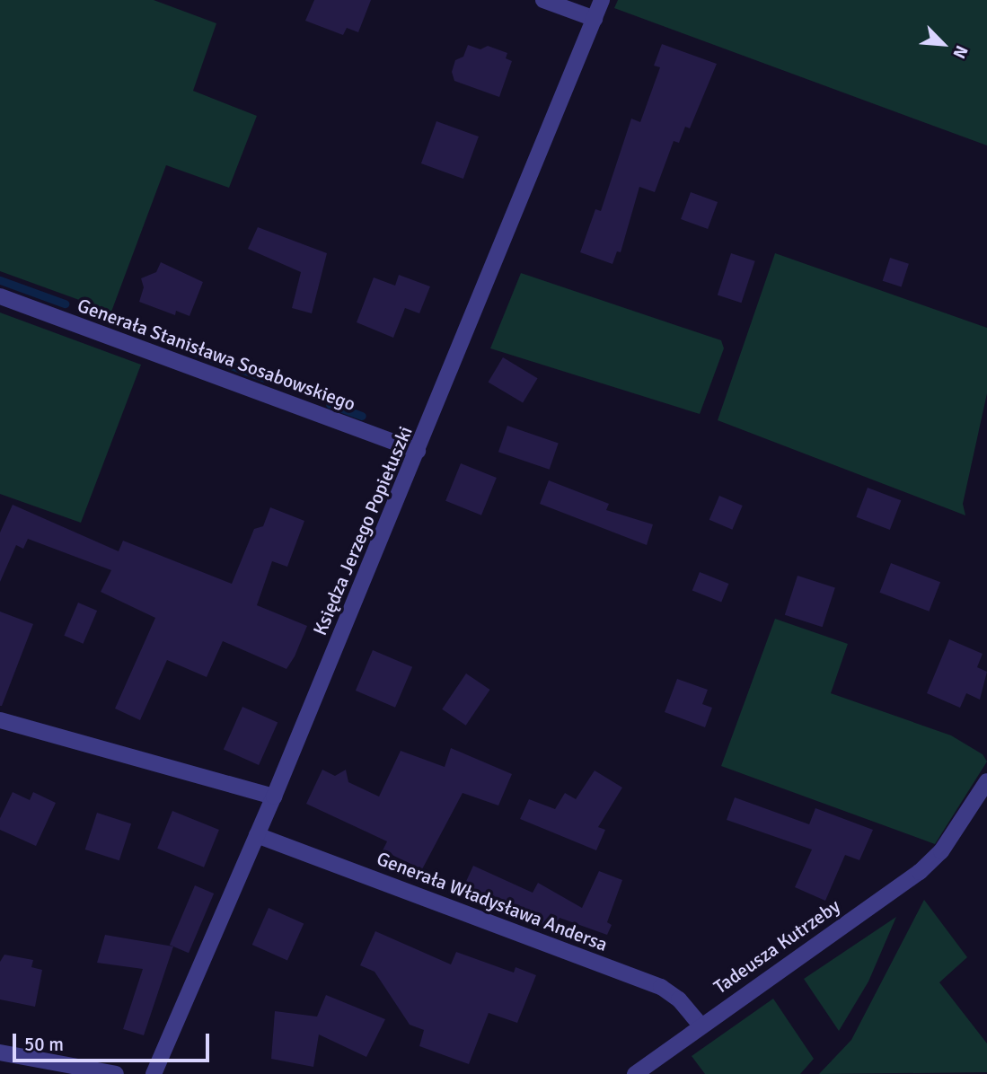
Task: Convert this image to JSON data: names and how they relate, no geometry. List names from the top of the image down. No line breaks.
{"streets":{"street":["Generała Stanisława Sosabowskiego","Księdza Jerzego Popiełuszki","Generała Władysława Andersa","Tadeusza Kutrzeby"]},"crossings":[["Generała Stanisława Sosabowskiego","Księdza Jerzego Popiełuszki"],["Księdza Jerzego Popiełuszki","Generała Władysława Andersa"],["Generała Władysława Andersa","Tadeusza Kutrzeby"]],"scale_bar":"50 m","north":"bottom right"}
